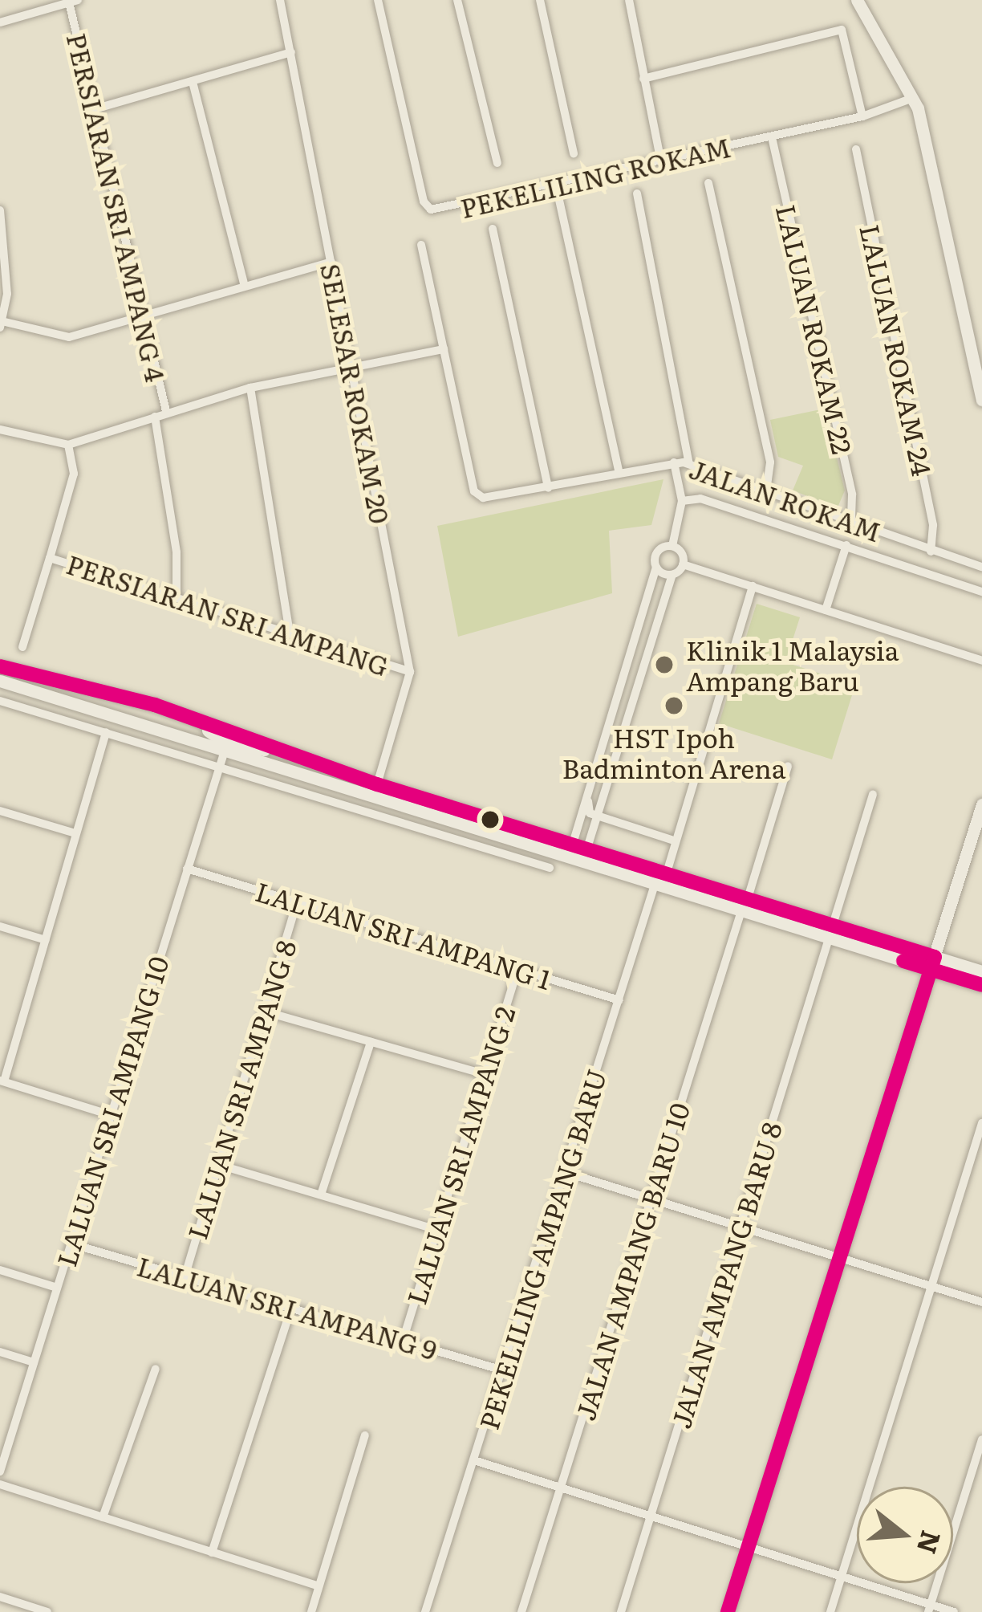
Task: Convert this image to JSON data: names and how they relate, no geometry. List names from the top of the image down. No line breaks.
{"streets":{"street":["PEKELILING ROKAM","PERSIARAN SRI AMPANG 4","LALUAN ROKAM 22","LALUAN ROKAM 24","SELESAR ROKAM 20","JALAN ROKAM","PERSIARAN SRI AMPANG","LALUAN SRI AMPANG 1","LALUAN SRI AMPANG 8","LALUAN SRI AMPANG 10","LALUAN SRI AMPANG 2","PEKELILING AMPANG BARU","JALAN AMPANG BARU 10","JALAN AMPANG BARU 8","LALUAN SRI AMPANG 9"]},"crossings":[["PEKELILING ROKAM","LALUAN ROKAM 22"],["LALUAN ROKAM 22","JALAN ROKAM"],["LALUAN ROKAM 24","JALAN ROKAM"],["SELESAR ROKAM 20","PERSIARAN SRI AMPANG"],["LALUAN SRI AMPANG 1","LALUAN SRI AMPANG 8"],["LALUAN SRI AMPANG 1","LALUAN SRI AMPANG 10"],["LALUAN SRI AMPANG 1","LALUAN SRI AMPANG 2"],["LALUAN SRI AMPANG 1","PEKELILING AMPANG BARU"],["LALUAN SRI AMPANG 8","LALUAN SRI AMPANG 9"],["LALUAN SRI AMPANG 10","LALUAN SRI AMPANG 9"],["LALUAN SRI AMPANG 2","LALUAN SRI AMPANG 9"],["PEKELILING AMPANG BARU","LALUAN SRI AMPANG 9"]],"places":["Klinik 1 Malaysia Ampang Baru","HST Ipoh Badminton Arena"],"north":"right"}
